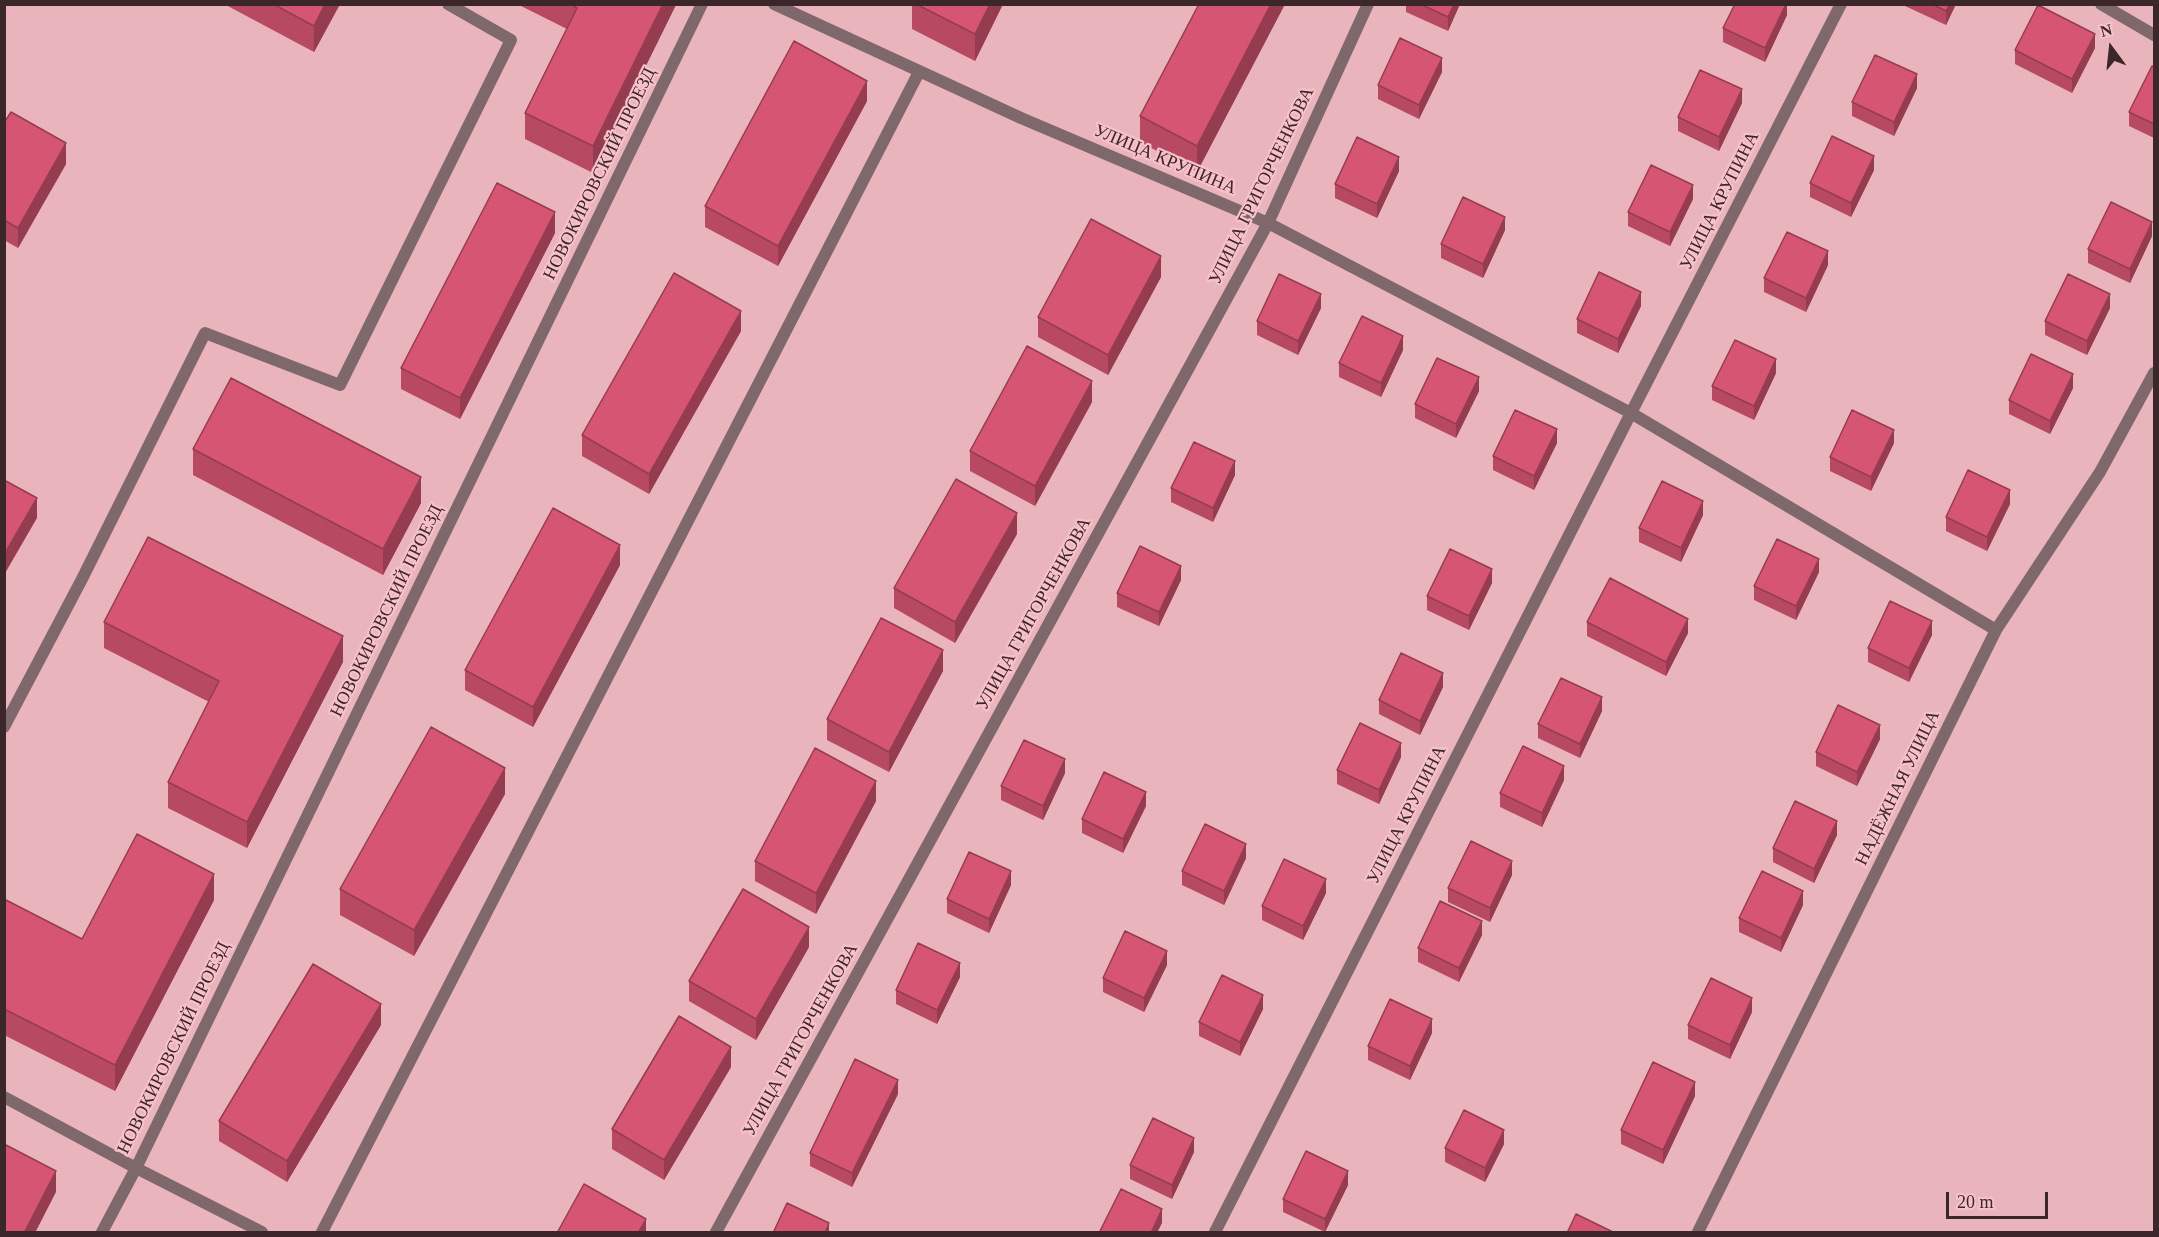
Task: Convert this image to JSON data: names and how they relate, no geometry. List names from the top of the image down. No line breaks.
{"streets":{"street":["УЛИЦА КРУПИНА","НОВОКИРОВСКИЙ ПРОЕЗД","УЛИЦА ГРИГОРЧЕНКОВА","НАДЁЖНАЯ УЛИЦА"]},"crossings":[["УЛИЦА КРУПИНА","УЛИЦА ГРИГОРЧЕНКОВА"],["УЛИЦА КРУПИНА","НАДЁЖНАЯ УЛИЦА"]],"scale_bar":"20 m","north":"top"}
